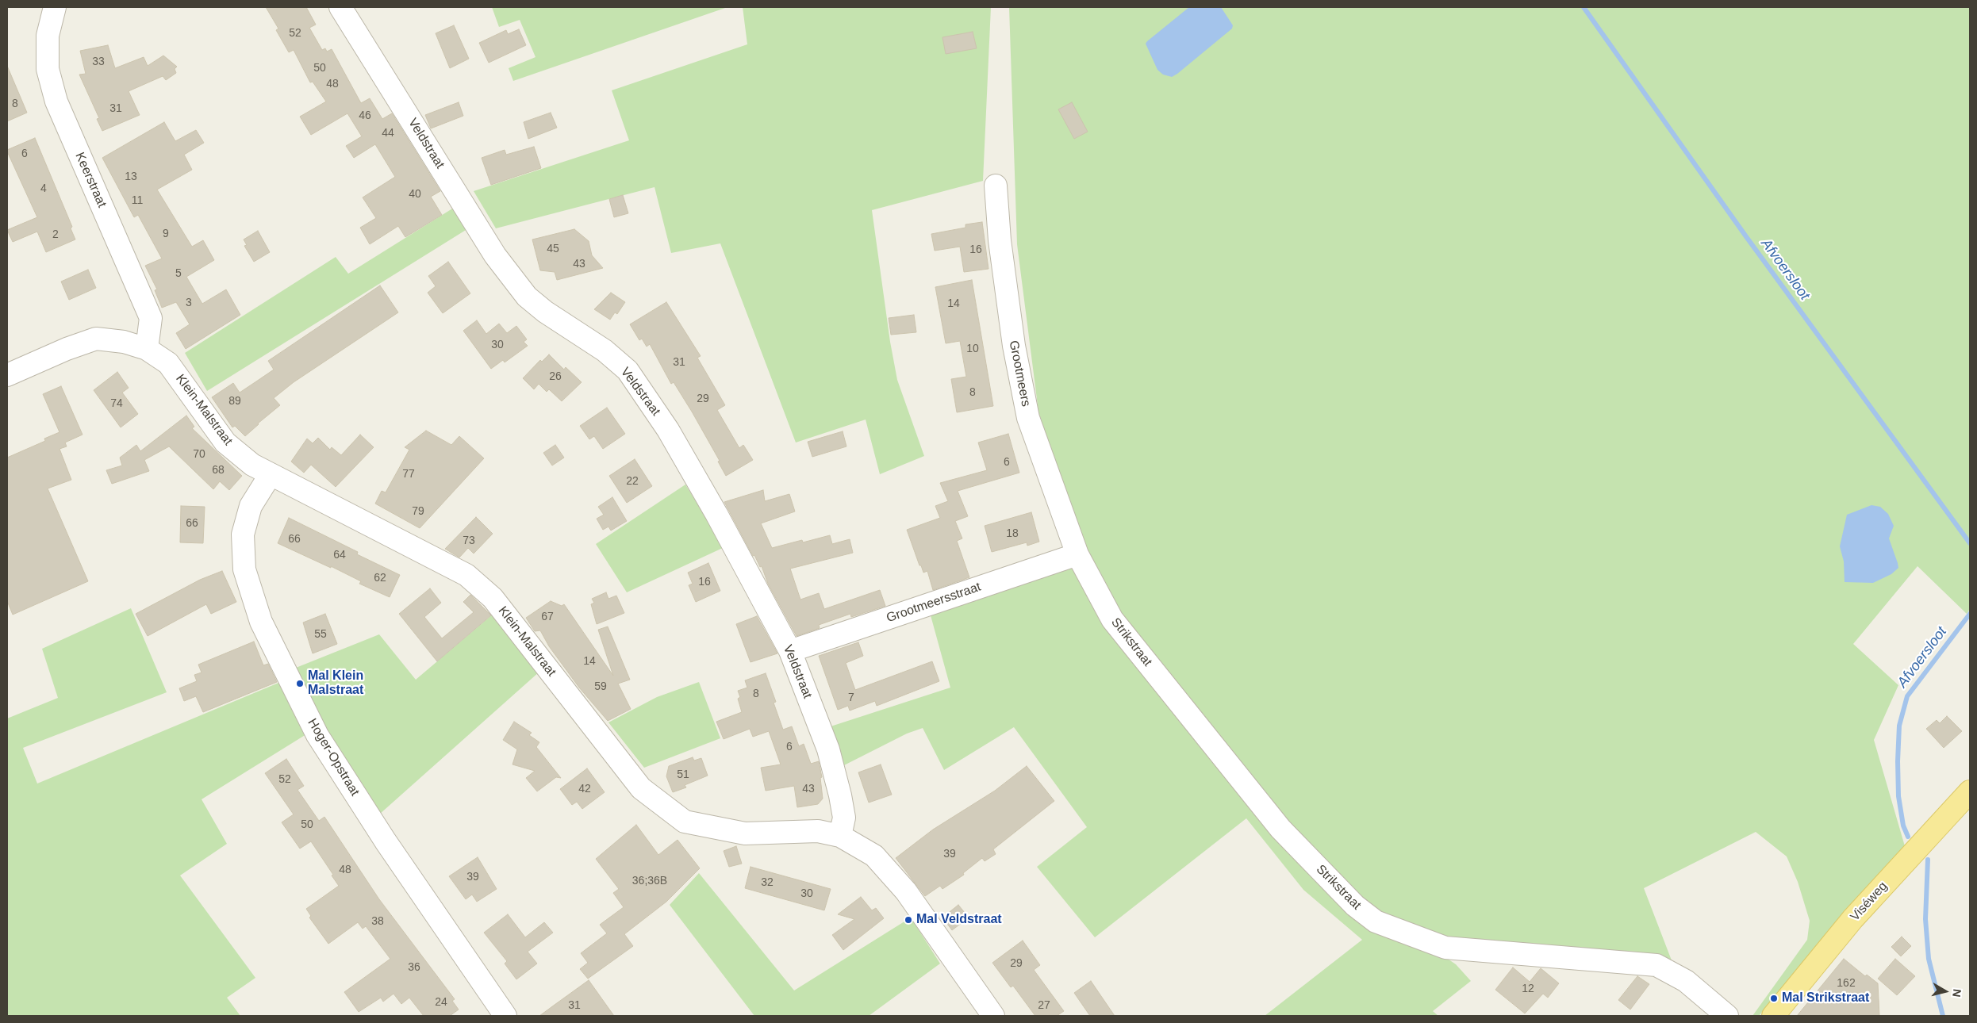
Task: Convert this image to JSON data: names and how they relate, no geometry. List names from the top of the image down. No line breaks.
{"streets":{"main road":["Viséweg"],"street":["Veldstraat","Keerstraat","Grootmeers","Klein-Malstraat","Grootmeersstraat","Strikstraat","Hoger-Opstraat"]},"crossings":[["Veldstraat","Klein-Malstraat"],["Veldstraat","Grootmeersstraat"],["Keerstraat","Klein-Malstraat"],["Grootmeers","Grootmeersstraat"],["Grootmeers","Strikstraat"],["Klein-Malstraat","Hoger-Opstraat"],["Grootmeersstraat","Strikstraat"]],"water":["Afvoersloot"],"places":["Mal Klein Malstraat","Mal Veldstraat","Mal Strikstraat"],"house_numbers":["52","33","50","48","8","31","46","44","6","13","4","40","11","9","2","45","16","43","5","3","14","30","10","31","26","8","29","89","74","70","6","68","77","22","79","66","18","66","73","64","62","16","67","55","14","59","8","7","6","51","52","42","43","50","39","48","39","36;36B","32","30","38","29","36","162","12","24","31","27"],"north":"right"}
